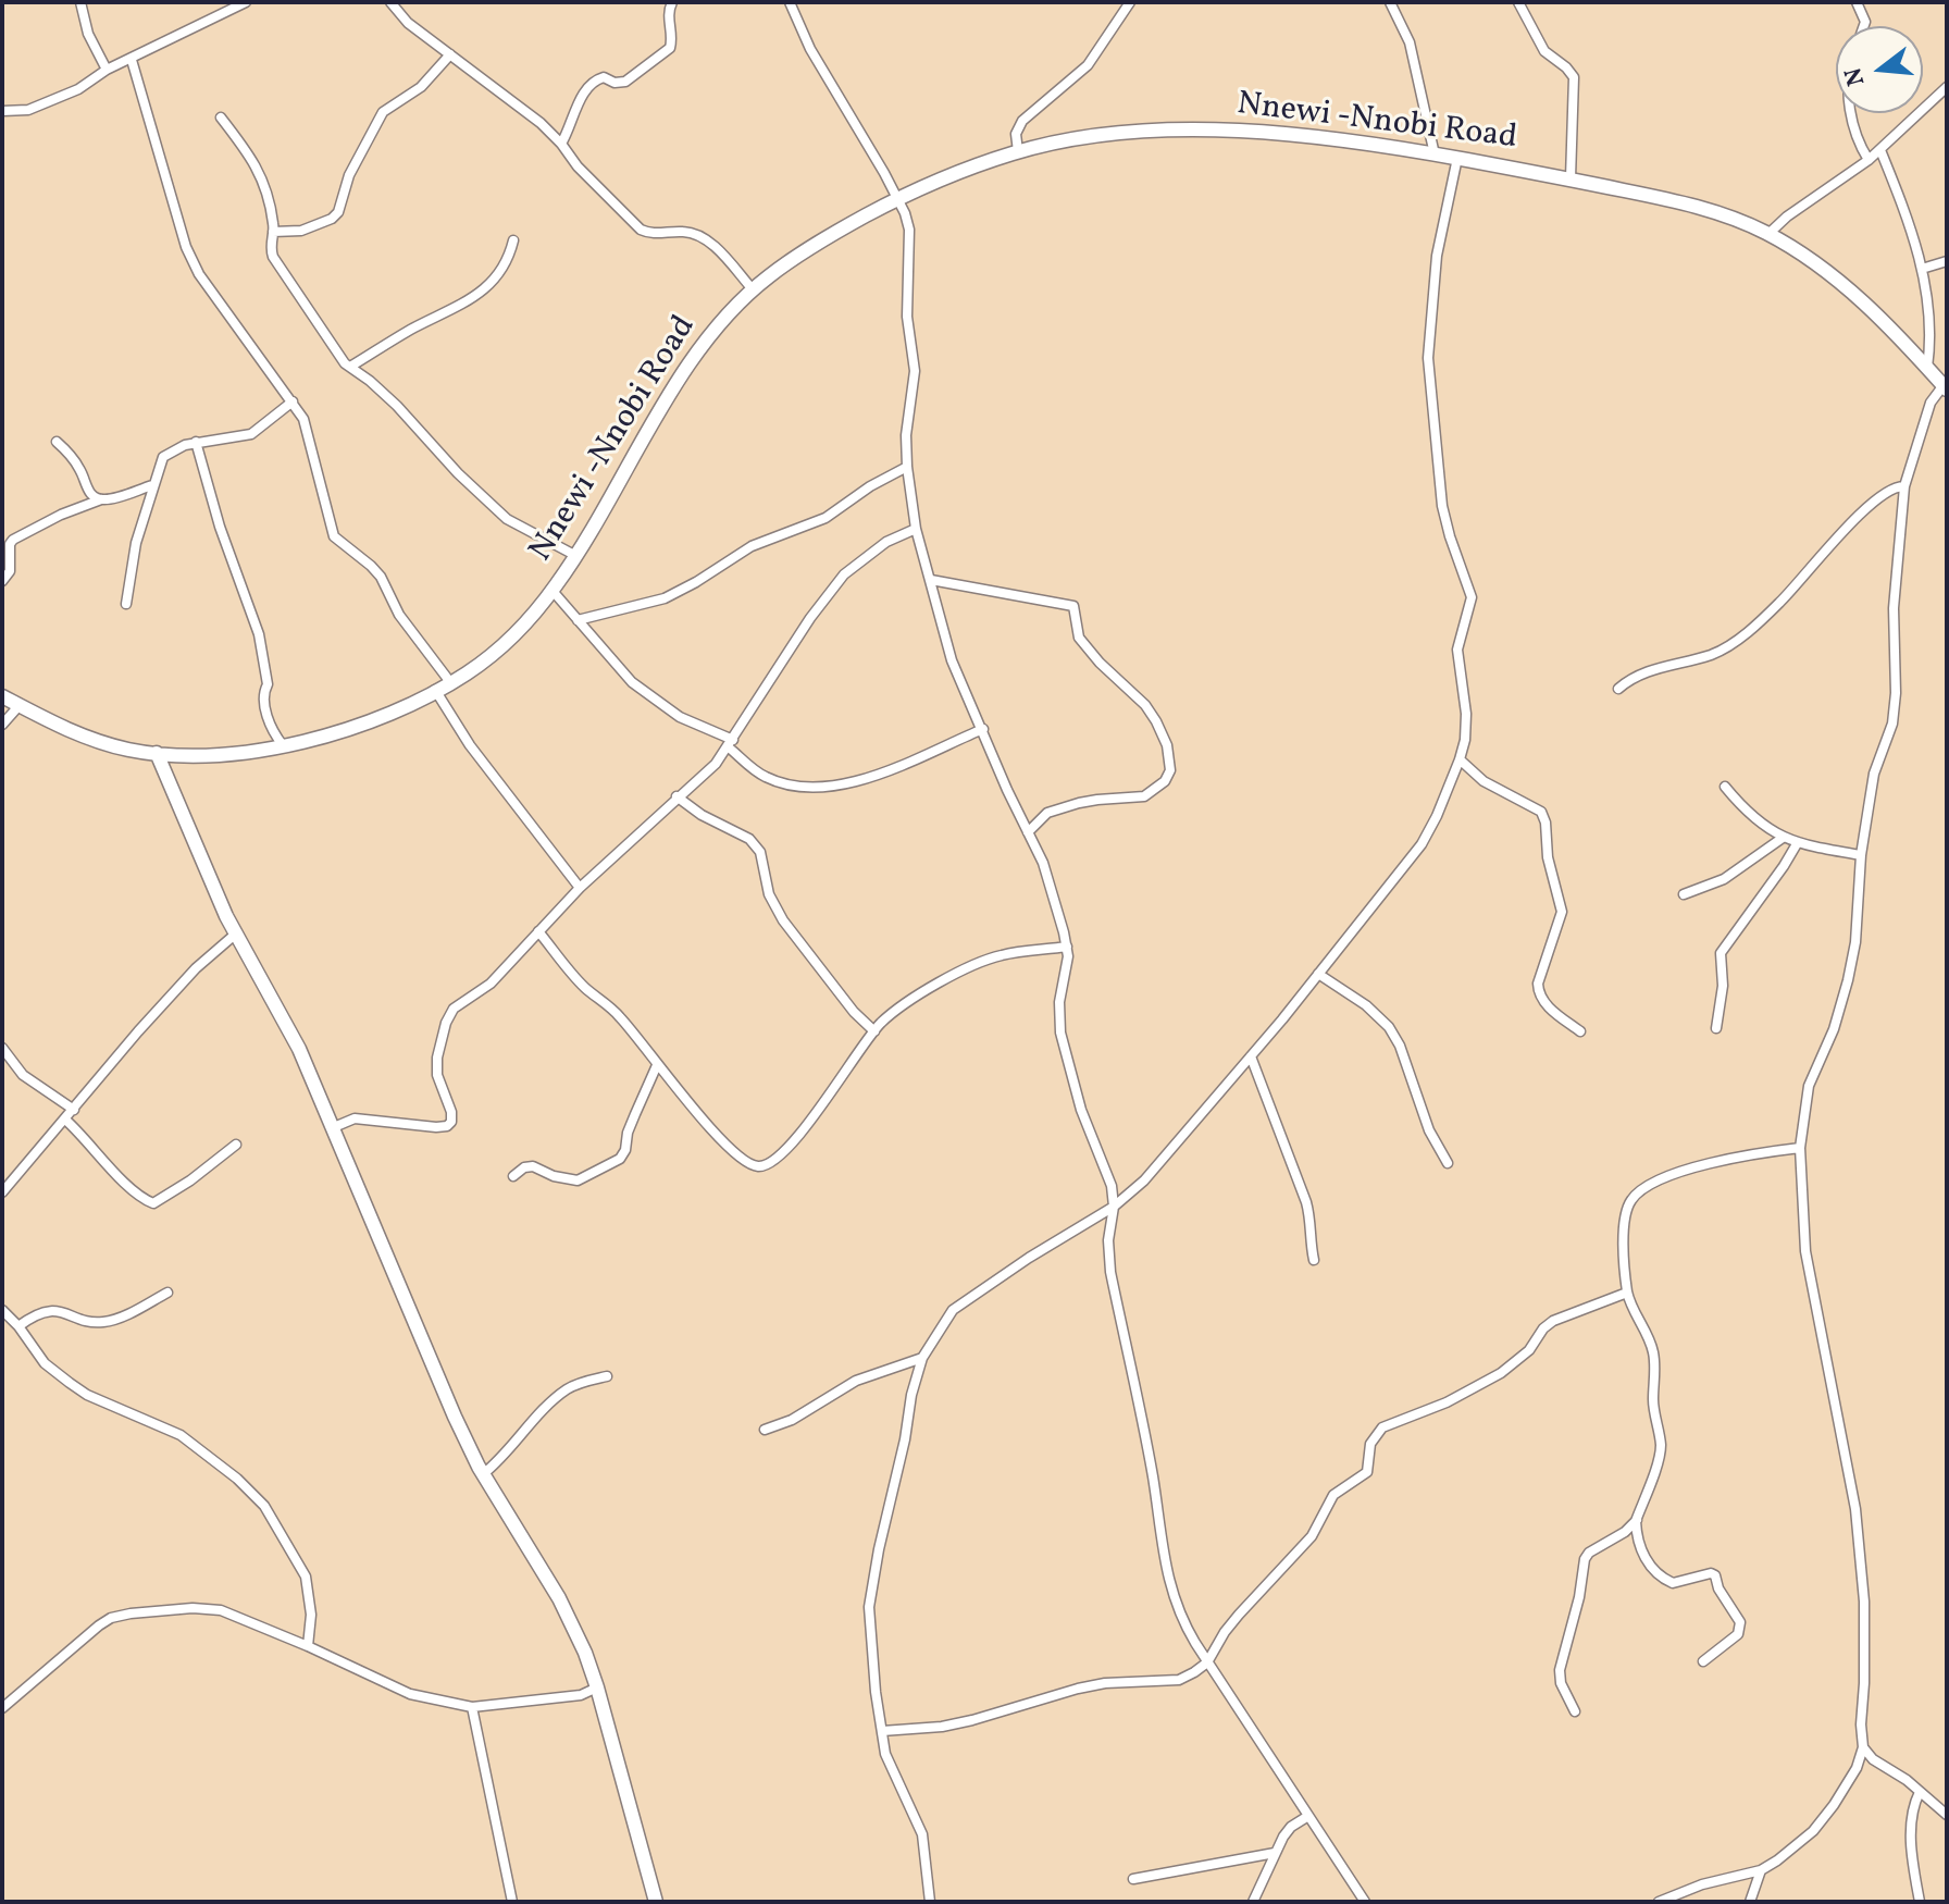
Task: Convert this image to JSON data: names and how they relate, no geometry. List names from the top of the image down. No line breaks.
{"streets":{"main road":["Nnewi -Nnobi Road"]},"north":"left"}
